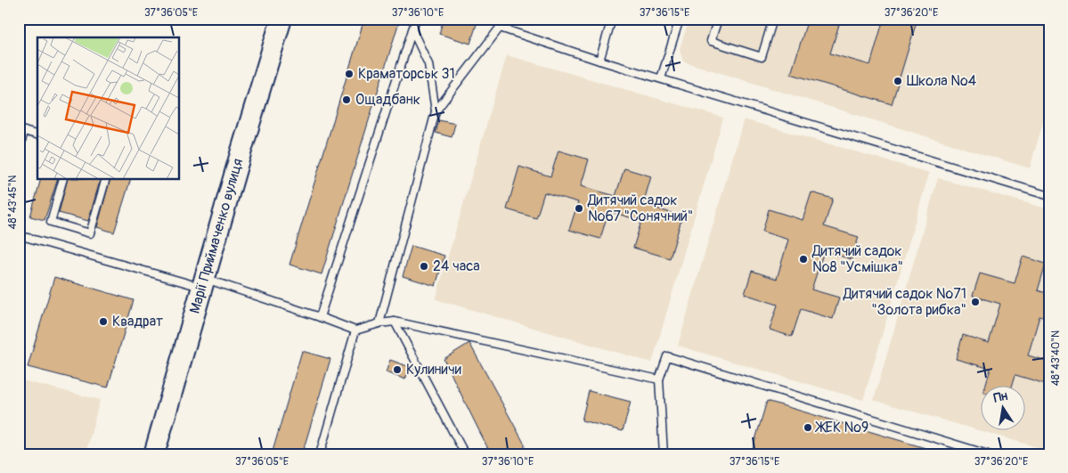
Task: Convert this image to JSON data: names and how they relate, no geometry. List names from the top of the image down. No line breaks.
{"streets":{"street":["Марії Приймаченко вулиця"]},"places":["Краматорськ 31","Школа №4","Ощадбанк","Дитячий садок №67 \"Сонячний\"","Дитячий садок №8 \"Усмішка\"","24 часа","Дитячий садок №71 \"Золота рибка\"","Квадрат","Кулиничи","ЖЕК №9"],"north":"top","coordinates":["37°36'05\"E","37°36'10\"E","37°36'15\"E","37°36'20\"E","48°43'45\"N","48°43'40\"N"]}
